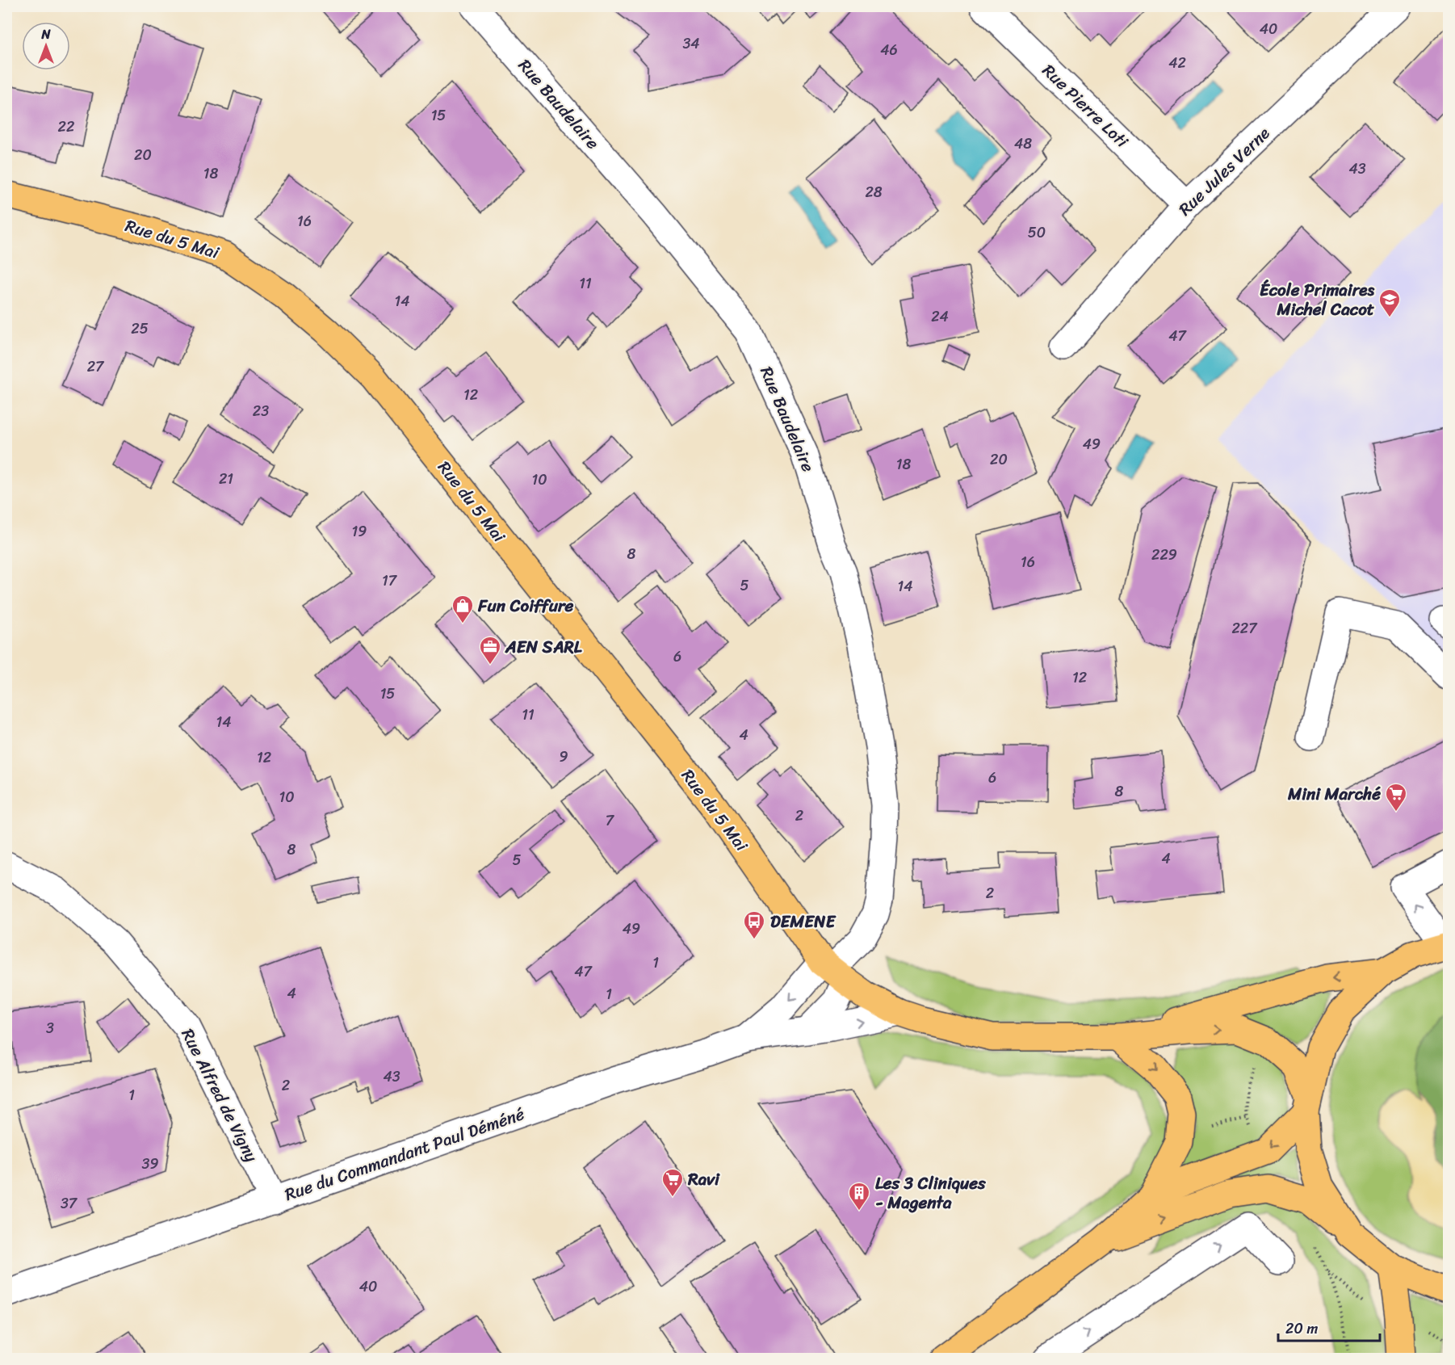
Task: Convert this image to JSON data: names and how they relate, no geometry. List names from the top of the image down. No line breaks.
{"streets":{"main road":["Rue du 5 Mai"],"street":["Rue Baudelaire","Rue Pierre Loti","Rue Jules Verne","Rue Alfred de Vigny","Rue du Commandant Paul Déméné"]},"crossings":[["Rue Baudelaire","Rue du 5 Mai"],["Rue Pierre Loti","Rue Jules Verne"],["Rue Alfred de Vigny","Rue du Commandant Paul Déméné"]],"places":{"school or university":["École Primaires Michel Cacot"],"shop":["Fun Coiffure"],"office":["AEN SARL"],"supermarket":["Mini Marché","Ravi"],"bus stop":["DEMENE"],"building":["Les 3 Cliniques - Magenta"]},"house_numbers":["40","34","46","42","15","22","48","20","43","18","28","16","50","11","14","24","25","47","27","12","23","49","20","18","21","10","19","8","229","16","17","5","14","227","6","12","15","11","14","4","9","12","6","8","10","2","7","8","4","5","2","49","1","47","4","1","3","43","2","1","39","37","40"],"scale_bar":"20 m","north":"top"}
